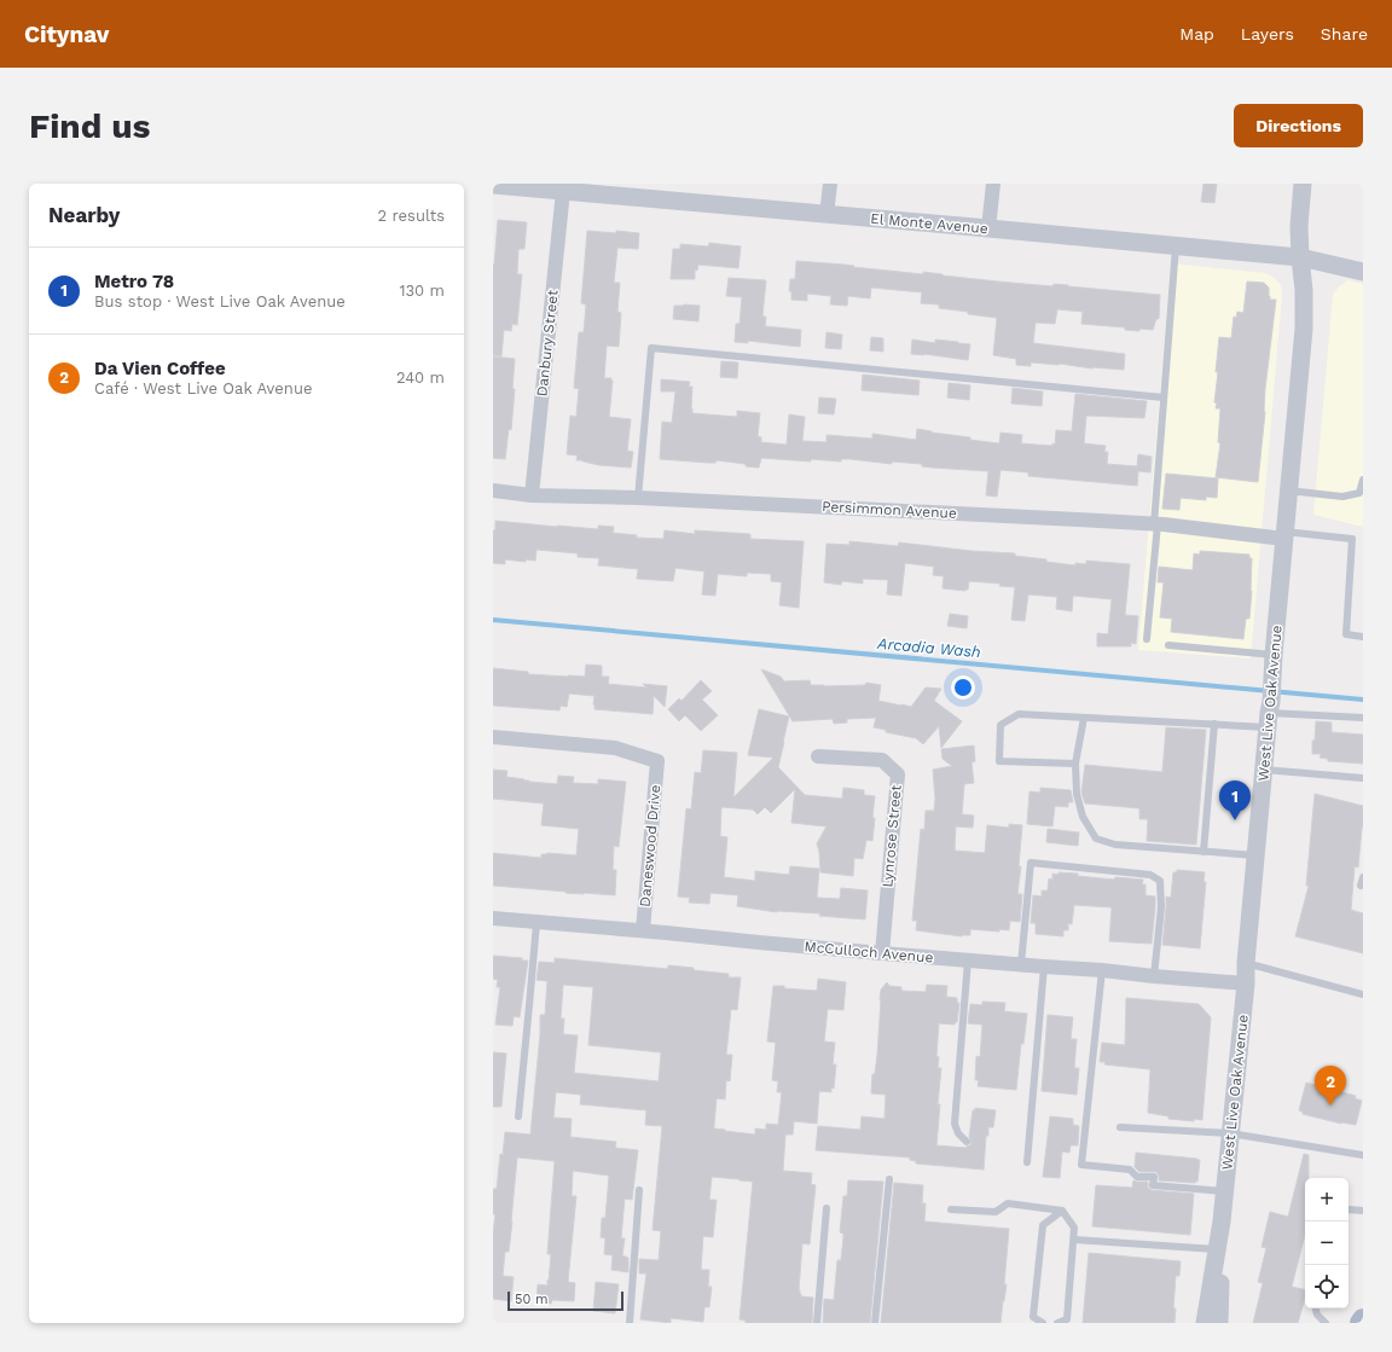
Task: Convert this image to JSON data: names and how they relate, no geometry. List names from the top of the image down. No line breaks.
{"streets":{"street":["El Monte Avenue","Danbury Street","Persimmon Avenue","West Live Oak Avenue","Lynrose Street","Daneswood Drive","McCulloch Avenue"]},"crossings":[["El Monte Avenue","Danbury Street"],["El Monte Avenue","West Live Oak Avenue"],["Danbury Street","Persimmon Avenue"],["Persimmon Avenue","West Live Oak Avenue"],["West Live Oak Avenue","McCulloch Avenue"],["Lynrose Street","McCulloch Avenue"],["Daneswood Drive","McCulloch Avenue"]],"water":["Arcadia Wash"],"scale_bar":"50 m","page":{"header":"Citynav","nav":["Map","Layers","Share"],"buttons":"Directions","title":"Find us","heading":["Nearby","2 results"],"list":[{"mark":"1","name":"Metro 78","note":"Bus stop · West Live Oak Avenue","value":"130 m"},{"mark":"2","name":"Da Vien Coffee","note":"Café · West Live Oak Avenue","value":"240 m"}],"pins":["1","2"],"map_buttons":["+","−"],"scale":"50 m"}}
